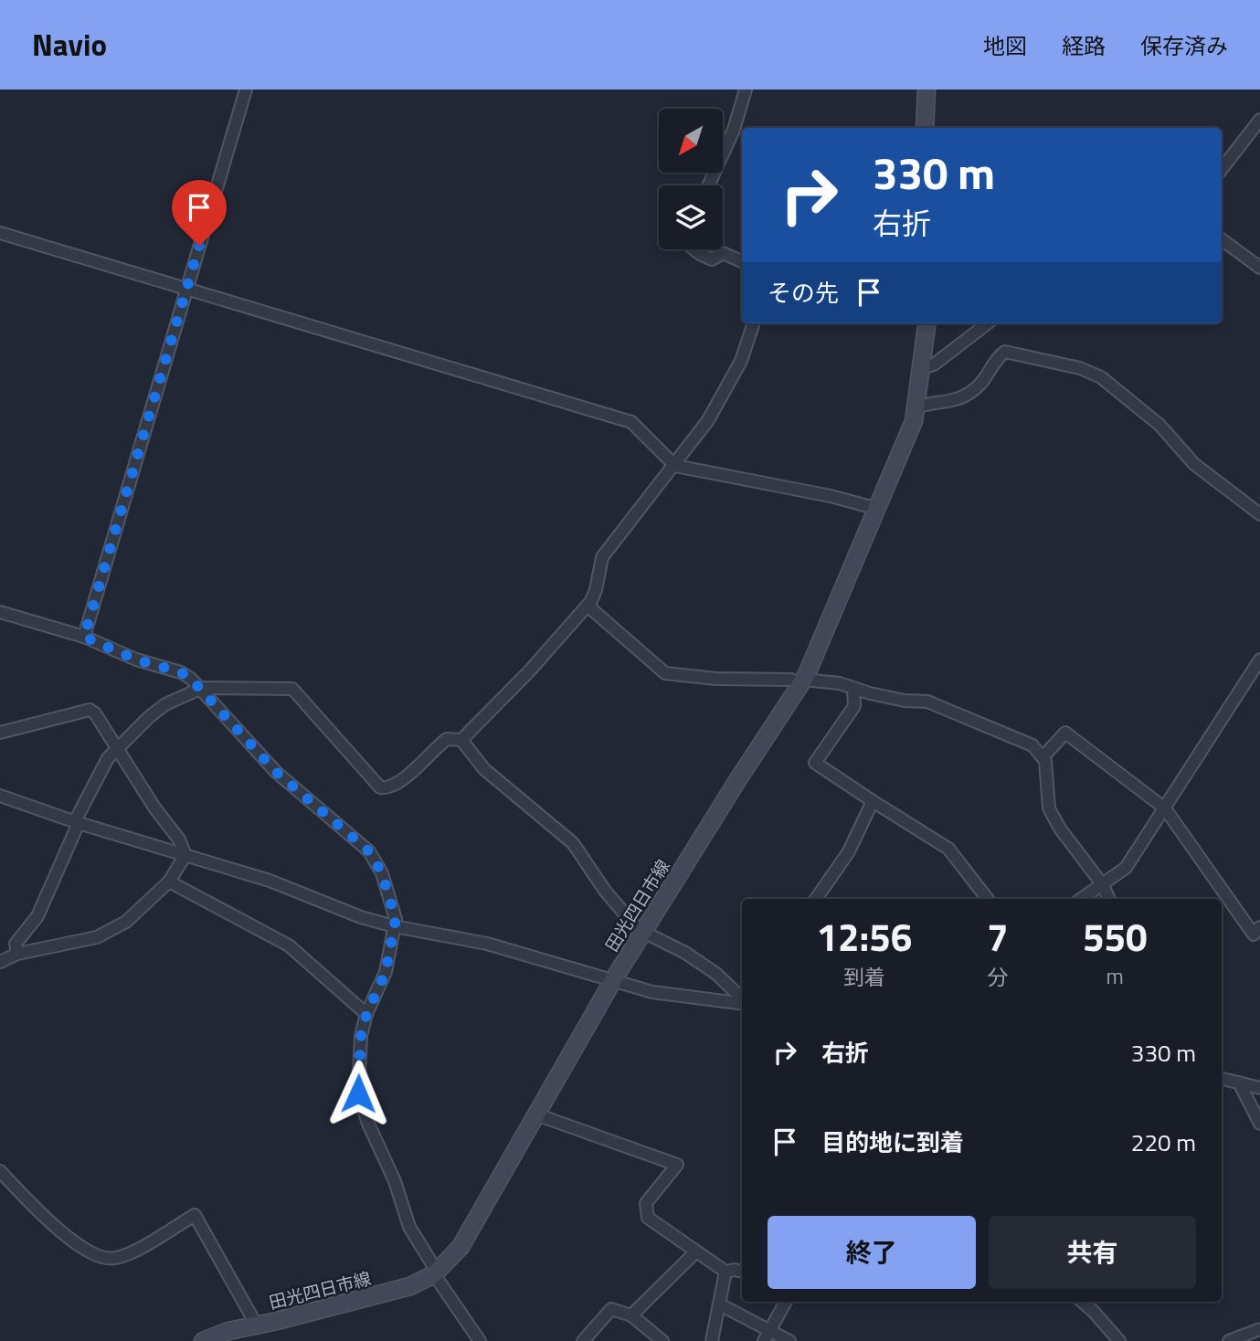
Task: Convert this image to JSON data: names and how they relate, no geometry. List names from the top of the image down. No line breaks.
{"streets":{"main road":["田光四日市線"]},"north":"bottom left","page":{"header":"Navio","nav":["地図","経路","保存済み"],"turn":["330 m","右折"],"then":"その先","eta":["12:56","到着","7","分","550","m"],"list":[{"name":"右折","value":"330 m"},{"name":"目的地に到着","value":"220 m"}],"buttons":["終了","共有"]}}
